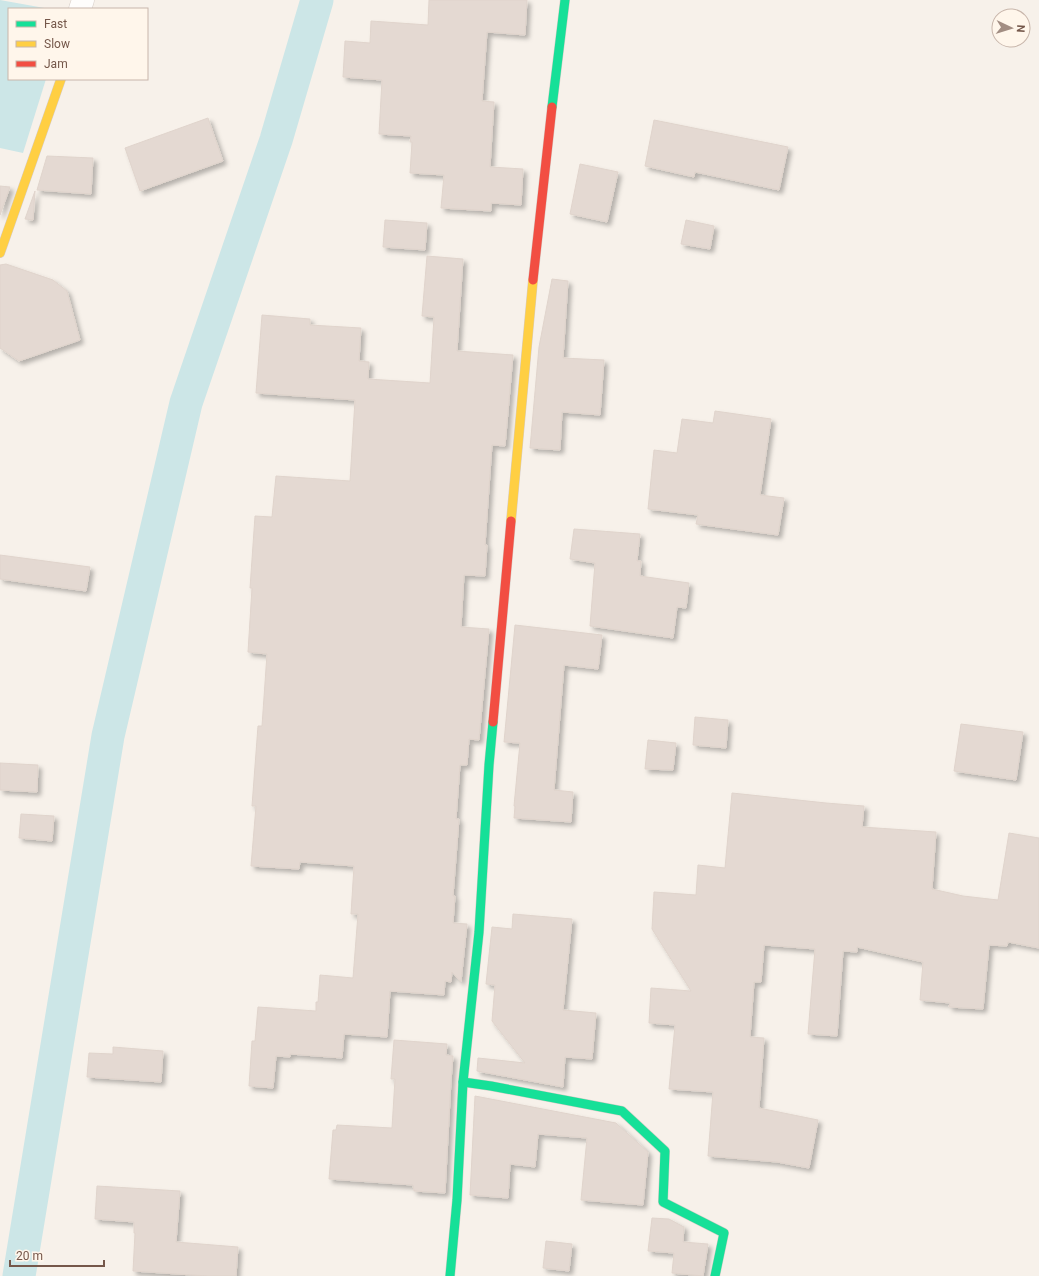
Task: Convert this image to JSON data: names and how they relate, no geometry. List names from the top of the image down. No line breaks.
{"legend":["Fast","Slow","Jam"],"scale_bar":"20 m","north":"right"}
